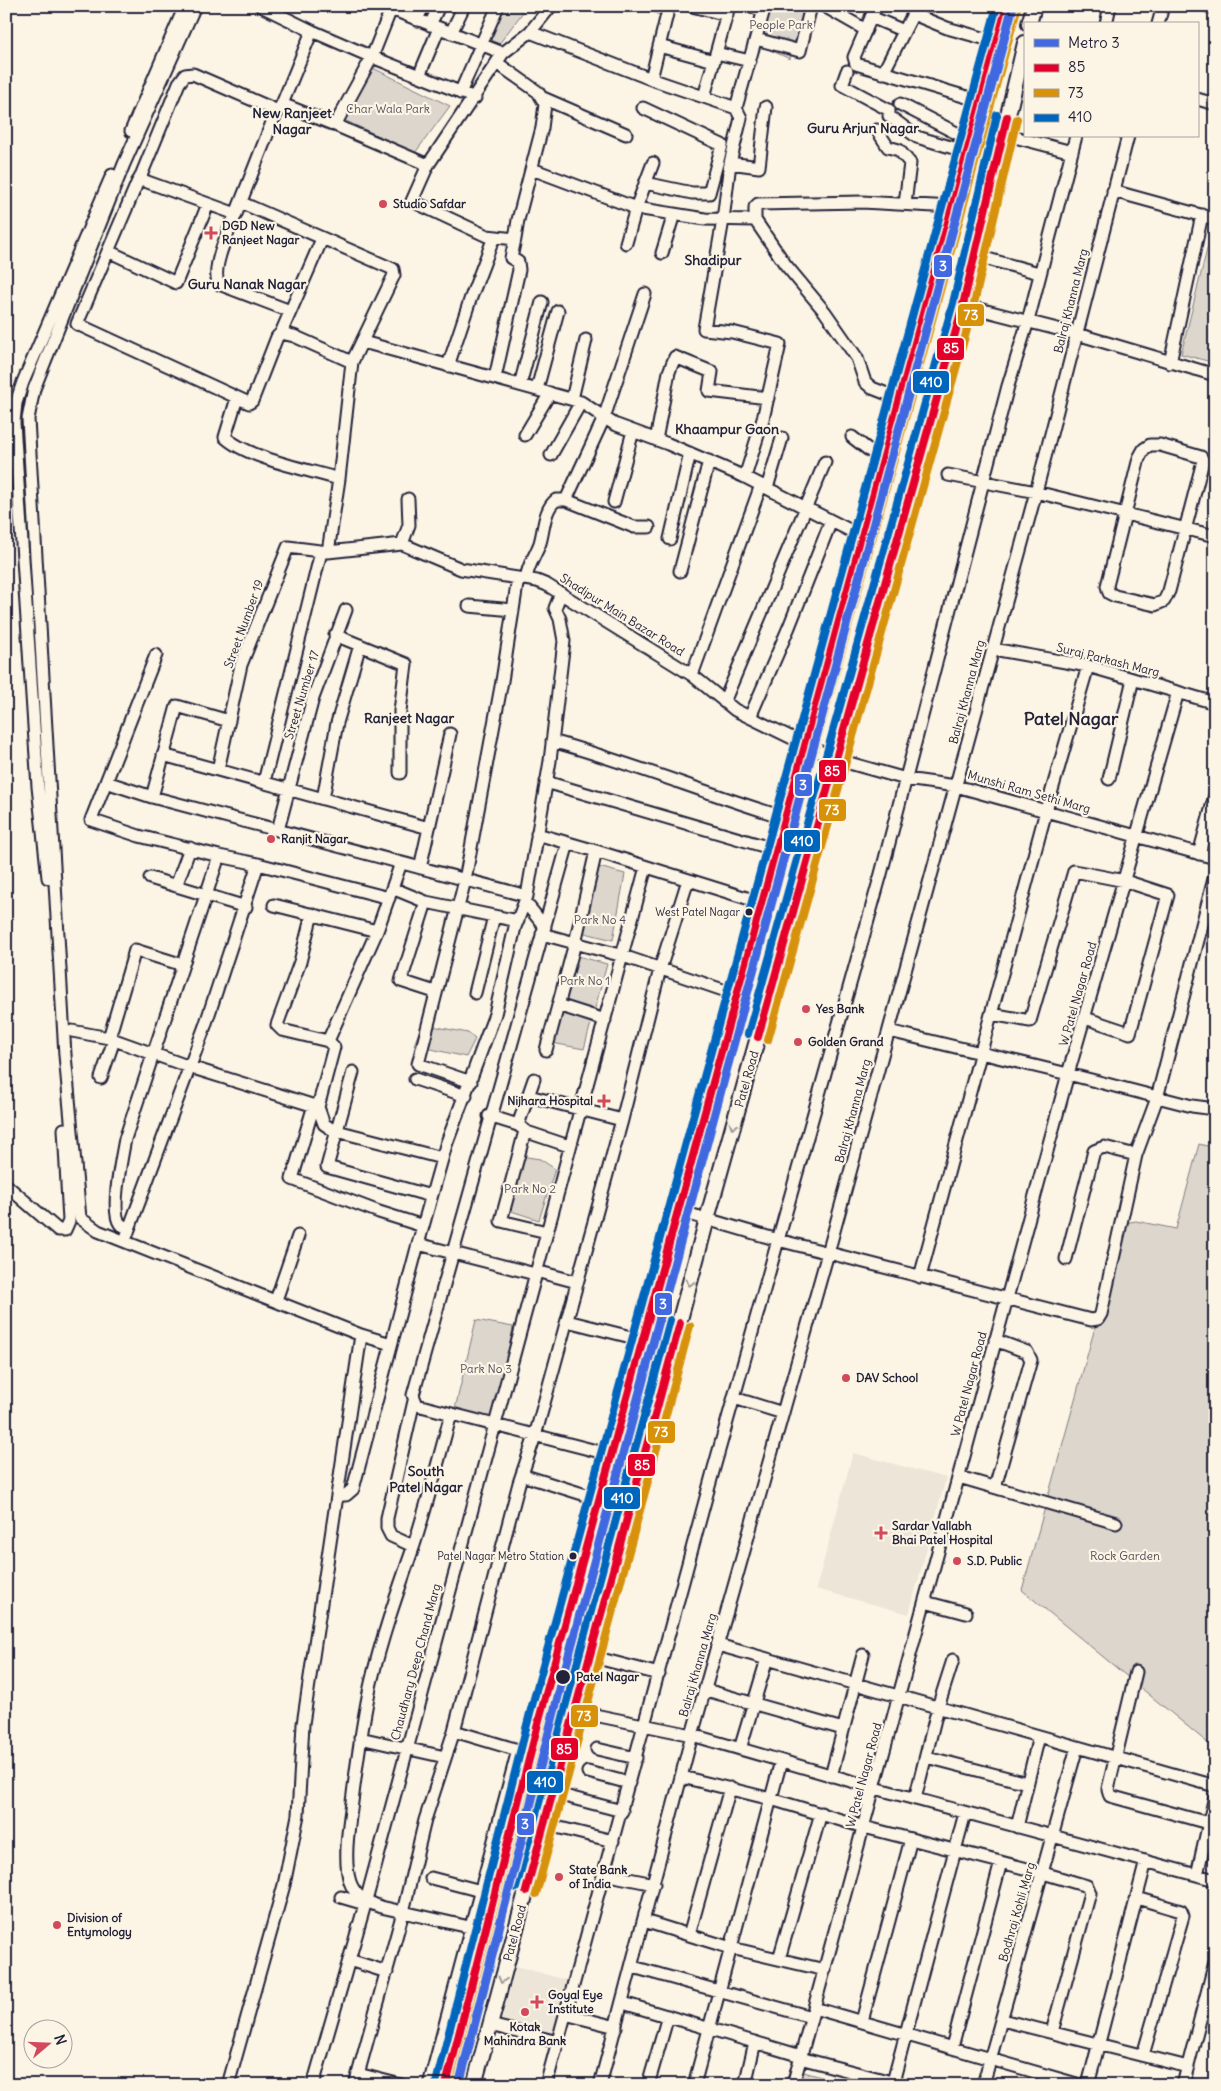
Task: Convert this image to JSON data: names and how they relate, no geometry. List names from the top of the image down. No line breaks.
{"streets":{"main road":["Patel Road"],"street":["Balraj Khanna Marg","Shadipur Main Bazar Road","Street Number 19","Suraj Parkash Marg","Street Number 17","Munshi Ram Sethi Marg","W Patel Nagar Road","Chaudhary Deep Chand Marg","Bodhraj Kohli Marg"]},"crossings":[["Balraj Khanna Marg","Suraj Parkash Marg"],["Balraj Khanna Marg","Munshi Ram Sethi Marg"],["Shadipur Main Bazar Road","Street Number 19"],["Shadipur Main Bazar Road","Munshi Ram Sethi Marg"],["Shadipur Main Bazar Road","Patel Road"],["Suraj Parkash Marg","W Patel Nagar Road"],["Munshi Ram Sethi Marg","W Patel Nagar Road"],["Munshi Ram Sethi Marg","Patel Road"]],"districts":["New Ranjeet Nagar","Guru Arjun Nagar","Shadipur","Guru Nanak Nagar","Khaampur Gaon","Ranjeet Nagar","Patel Nagar","South Patel Nagar"],"parks":["People Park","Char Wala Park","Park No 4","Park No 1","Park No 2","Park No 3","Rock Garden"],"places":{"other":["Studio Safdar","Ranjit Nagar","West Patel Nagar","Yes Bank","Golden Grand","DAV School","Patel Nagar Metro Station","S.D. Public","Patel Nagar","State Bank of India","Division of Entymology","Kotak Mahindra Bank"],"health":["DGD New Ranjeet Nagar","Nijhara Hospital","Sardar Vallabh Bhai Patel Hospital","Goyal Eye Institute"]},"lines":["metro line 3","transit line 85","transit line 410","transit line 73"],"legend":["Metro 3","85","73","410"],"north":"right"}
